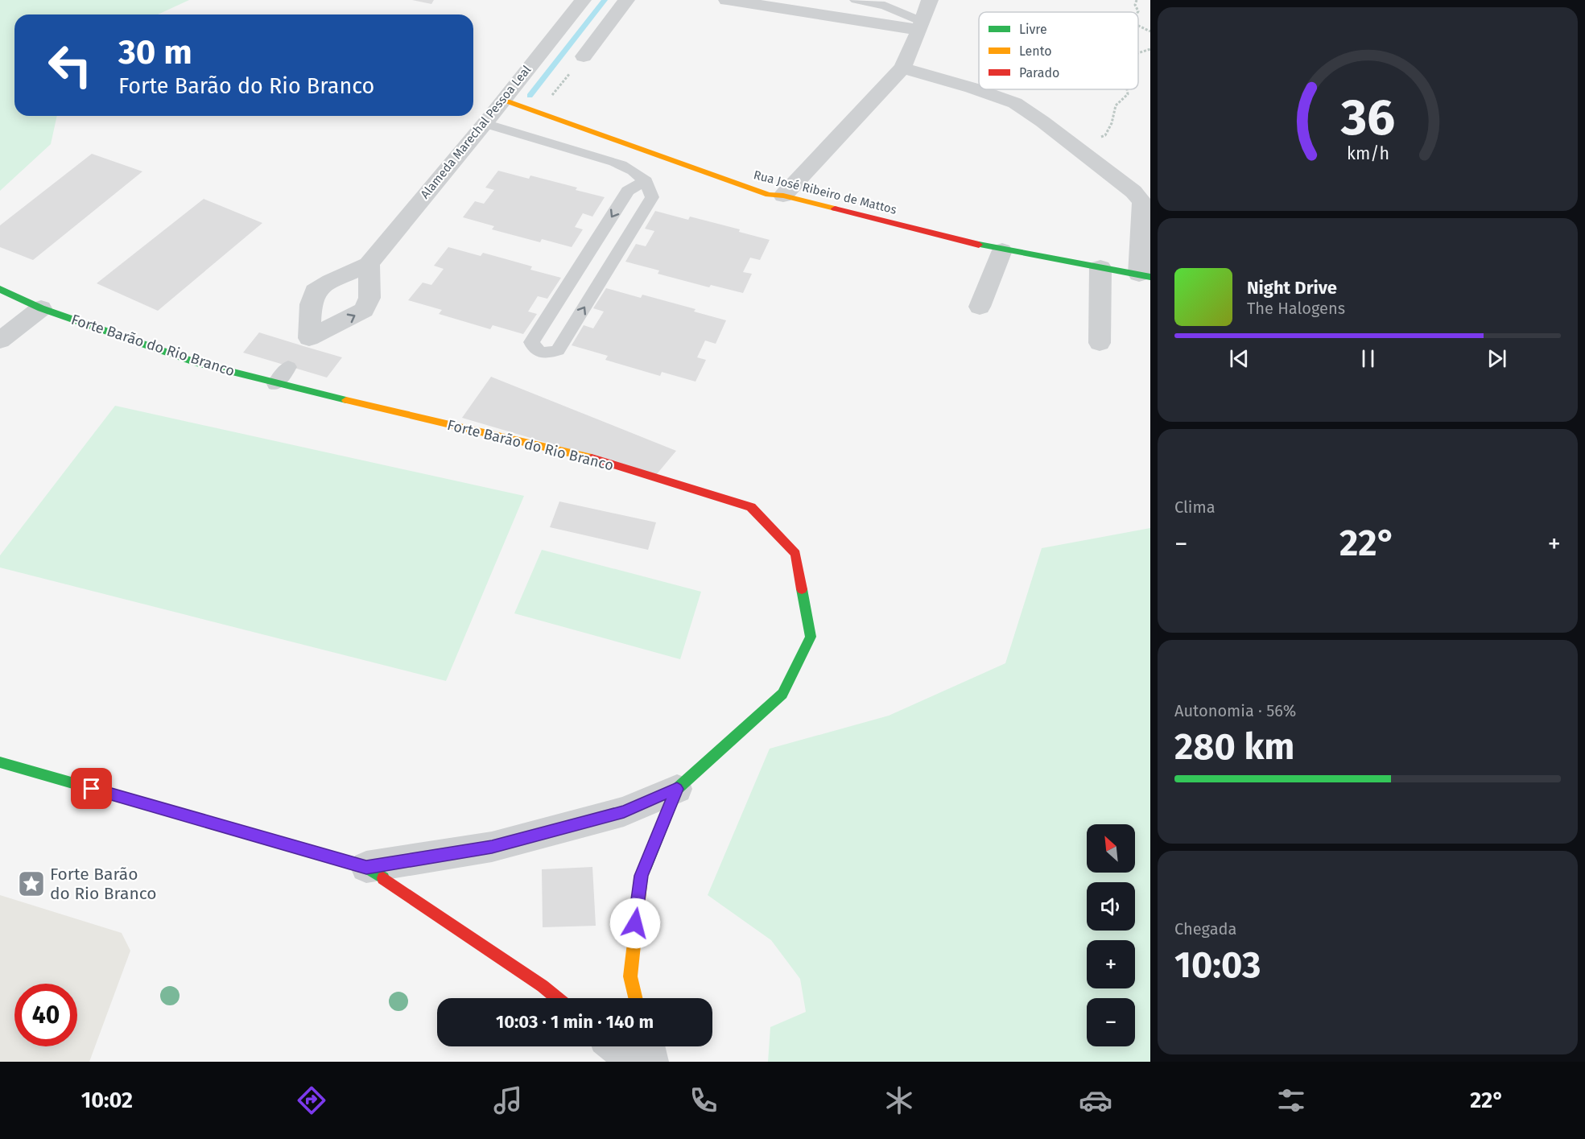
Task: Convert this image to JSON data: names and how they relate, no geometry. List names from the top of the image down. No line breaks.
{"streets":{"street":["Alameda Marechal Pessoa Leal","Rua José Ribeiro de Mattos","Forte Barão do Rio Branco"]},"crossings":[["Alameda Marechal Pessoa Leal","Rua José Ribeiro de Mattos"]],"places":{"place":["Forte Barão do Rio Branco"]},"legend":["Livre","Lento","Parado"],"north":"top left","page":{"turn":["30 m","Forte Barão do Rio Branco"],"song":["Night Drive","The Halogens"],"tile":["Clima",["Autonomia · 56%","280 km"],["Chegada","10:03"]],"heat":["−","22°","+"],"map_buttons":["+","−"],"limit":"40","trip":"10:03 · 1 min · 140 m","tabs":["10:02","22°"],"gauge":["36","km/h"]}}
